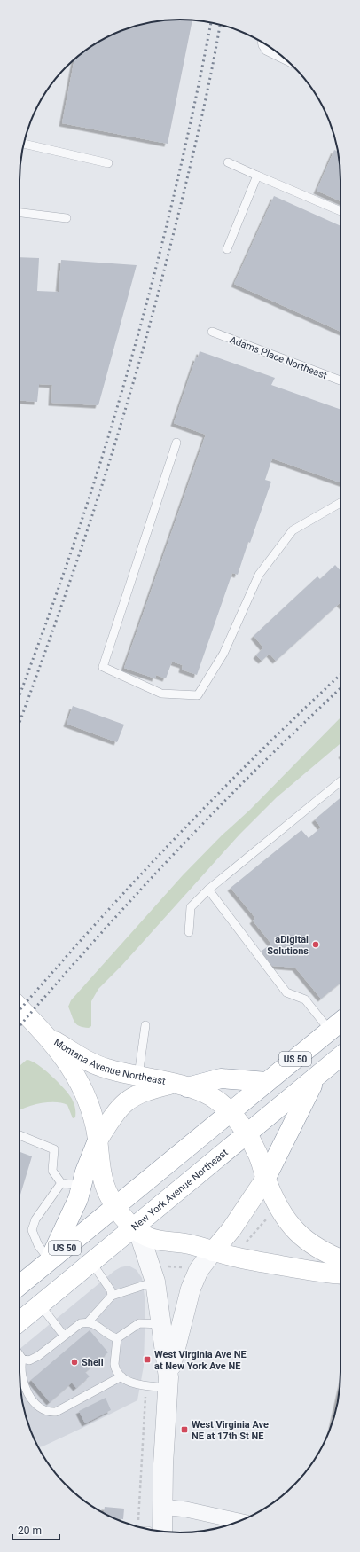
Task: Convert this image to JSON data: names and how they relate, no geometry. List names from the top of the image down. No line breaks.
{"streets":{"main road":["US 50","Montana Avenue Northeast","New York Avenue Northeast"],"lane":["Adams Place Northeast"]},"crossings":[["US 50","Montana Avenue Northeast"],["Montana Avenue Northeast","New York Avenue Northeast"]],"places":{"other":["aDigital Solutions","Shell"],"transit":["West Virginia Ave NE at New York Ave NE","West Virginia Ave NE at 17th St NE"]},"scale_bar":"20 m"}
